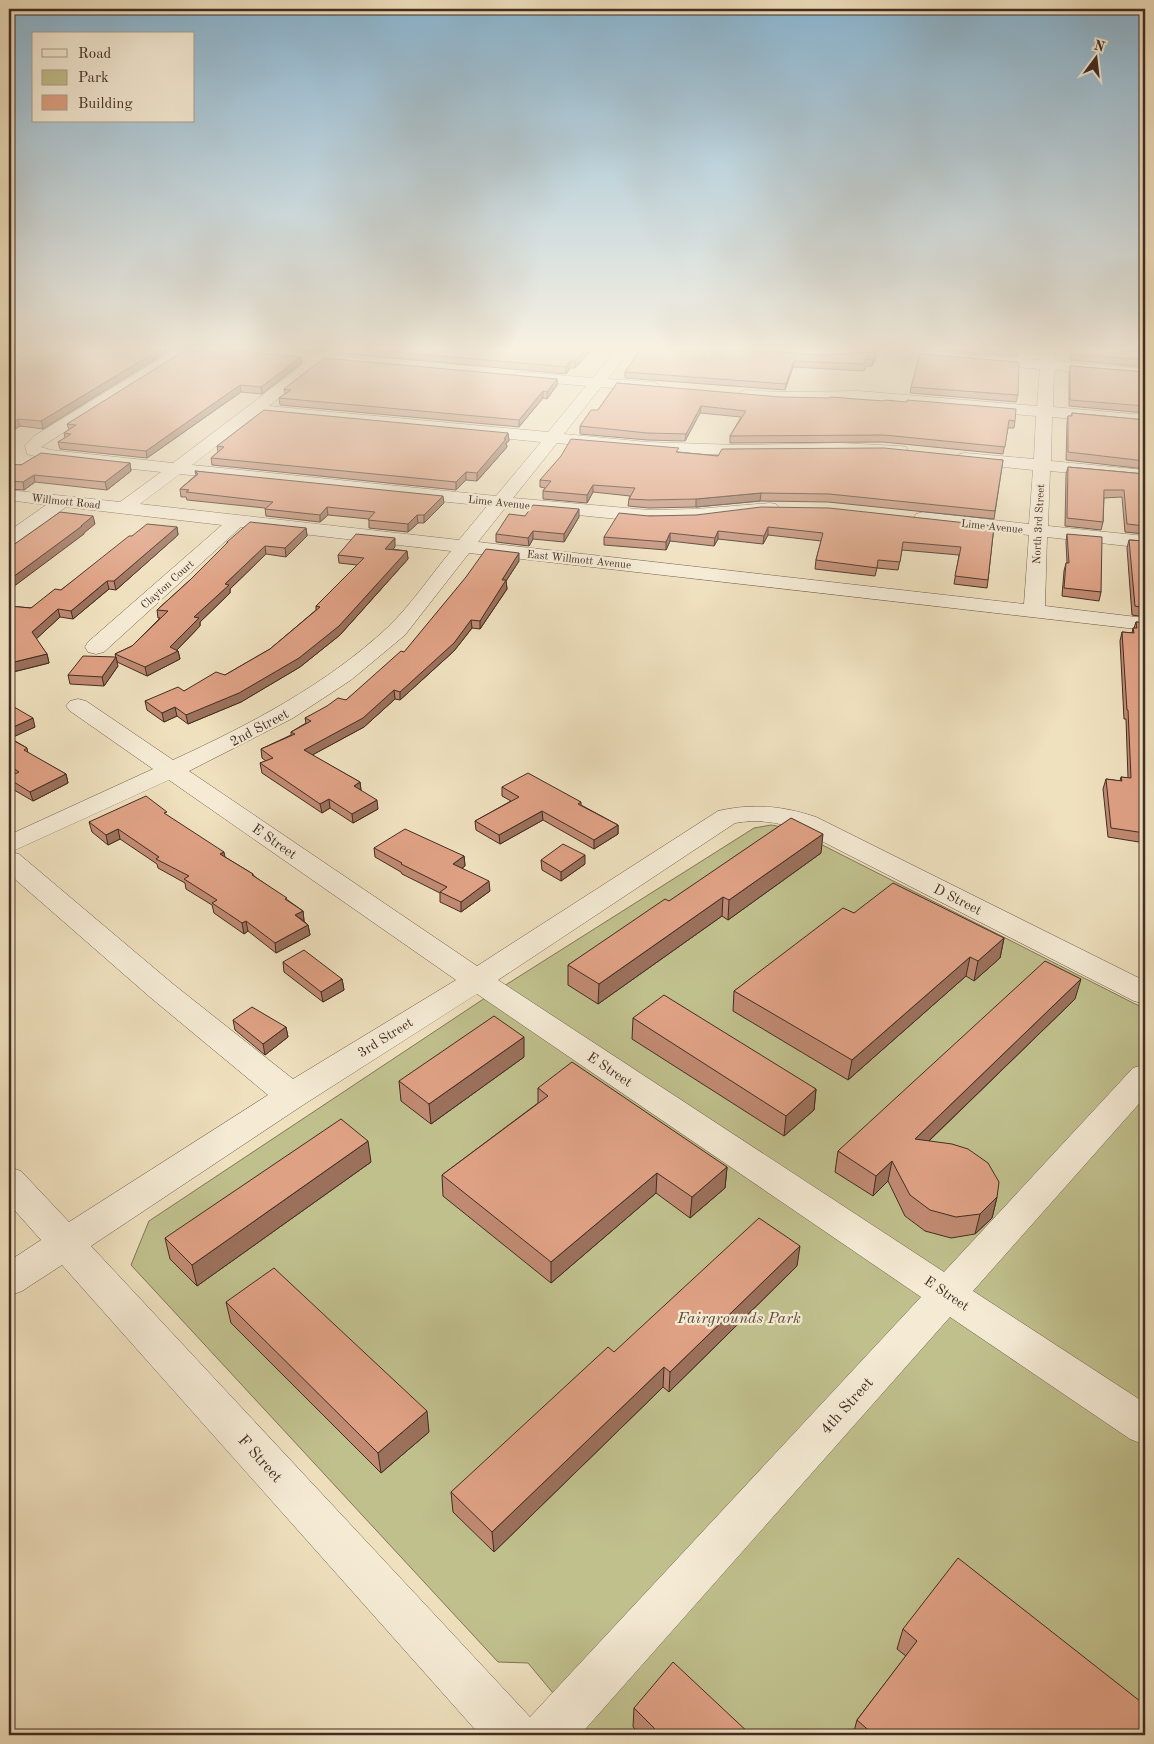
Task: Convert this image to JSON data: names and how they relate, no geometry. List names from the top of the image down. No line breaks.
{"streets":{"street":["Willmott Road","Lime Avenue","North 3rd Street","East Willmott Avenue","Clayton Court","2nd Street","E Street","D Street","3rd Street","4th Street","F Street"]},"crossings":[["Willmott Road","East Willmott Avenue"],["Lime Avenue","North 3rd Street"],["Lime Avenue","2nd Street"],["North 3rd Street","East Willmott Avenue"],["East Willmott Avenue","Clayton Court"],["East Willmott Avenue","2nd Street"],["2nd Street","E Street"],["E Street","3rd Street"],["E Street","4th Street"],["D Street","3rd Street"],["3rd Street","F Street"]],"parks":["Fairgrounds Park"],"legend":["Road","Park","Building"],"north":"top"}
